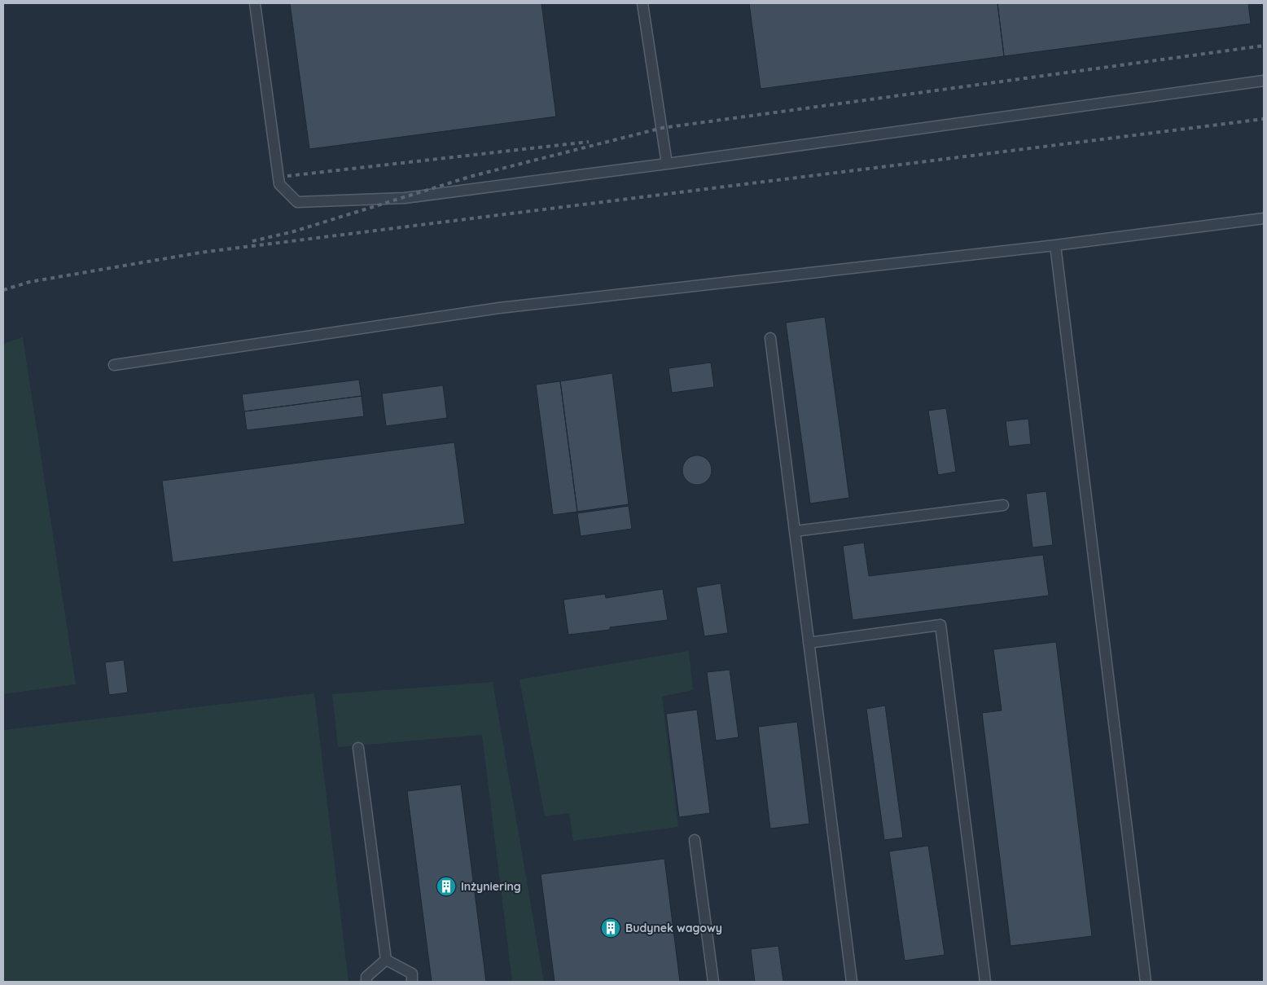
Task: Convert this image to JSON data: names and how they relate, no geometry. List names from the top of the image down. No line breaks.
{"places":{"building":["Inżyniering","Budynek wagowy"]}}
